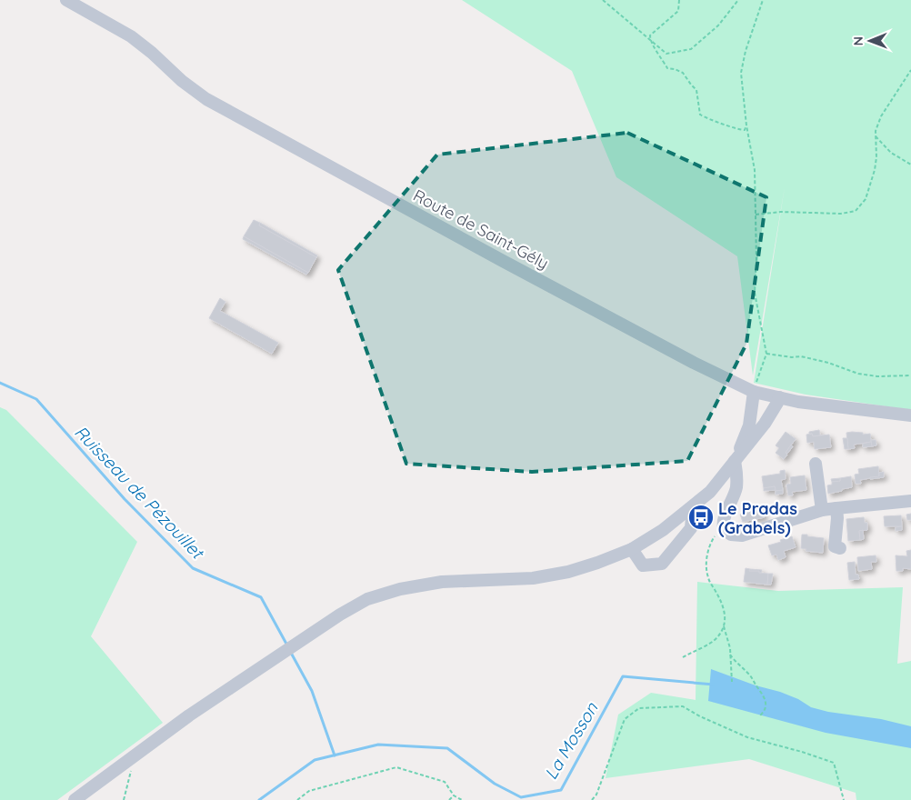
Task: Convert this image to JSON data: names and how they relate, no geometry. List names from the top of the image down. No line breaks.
{"streets":{"street":["Route de Saint-Gély"]},"water":["Ruisseau de Pézouillet","La Mosson"],"places":{"bus stop":["Le Pradas (Grabels)"]},"north":"left"}
